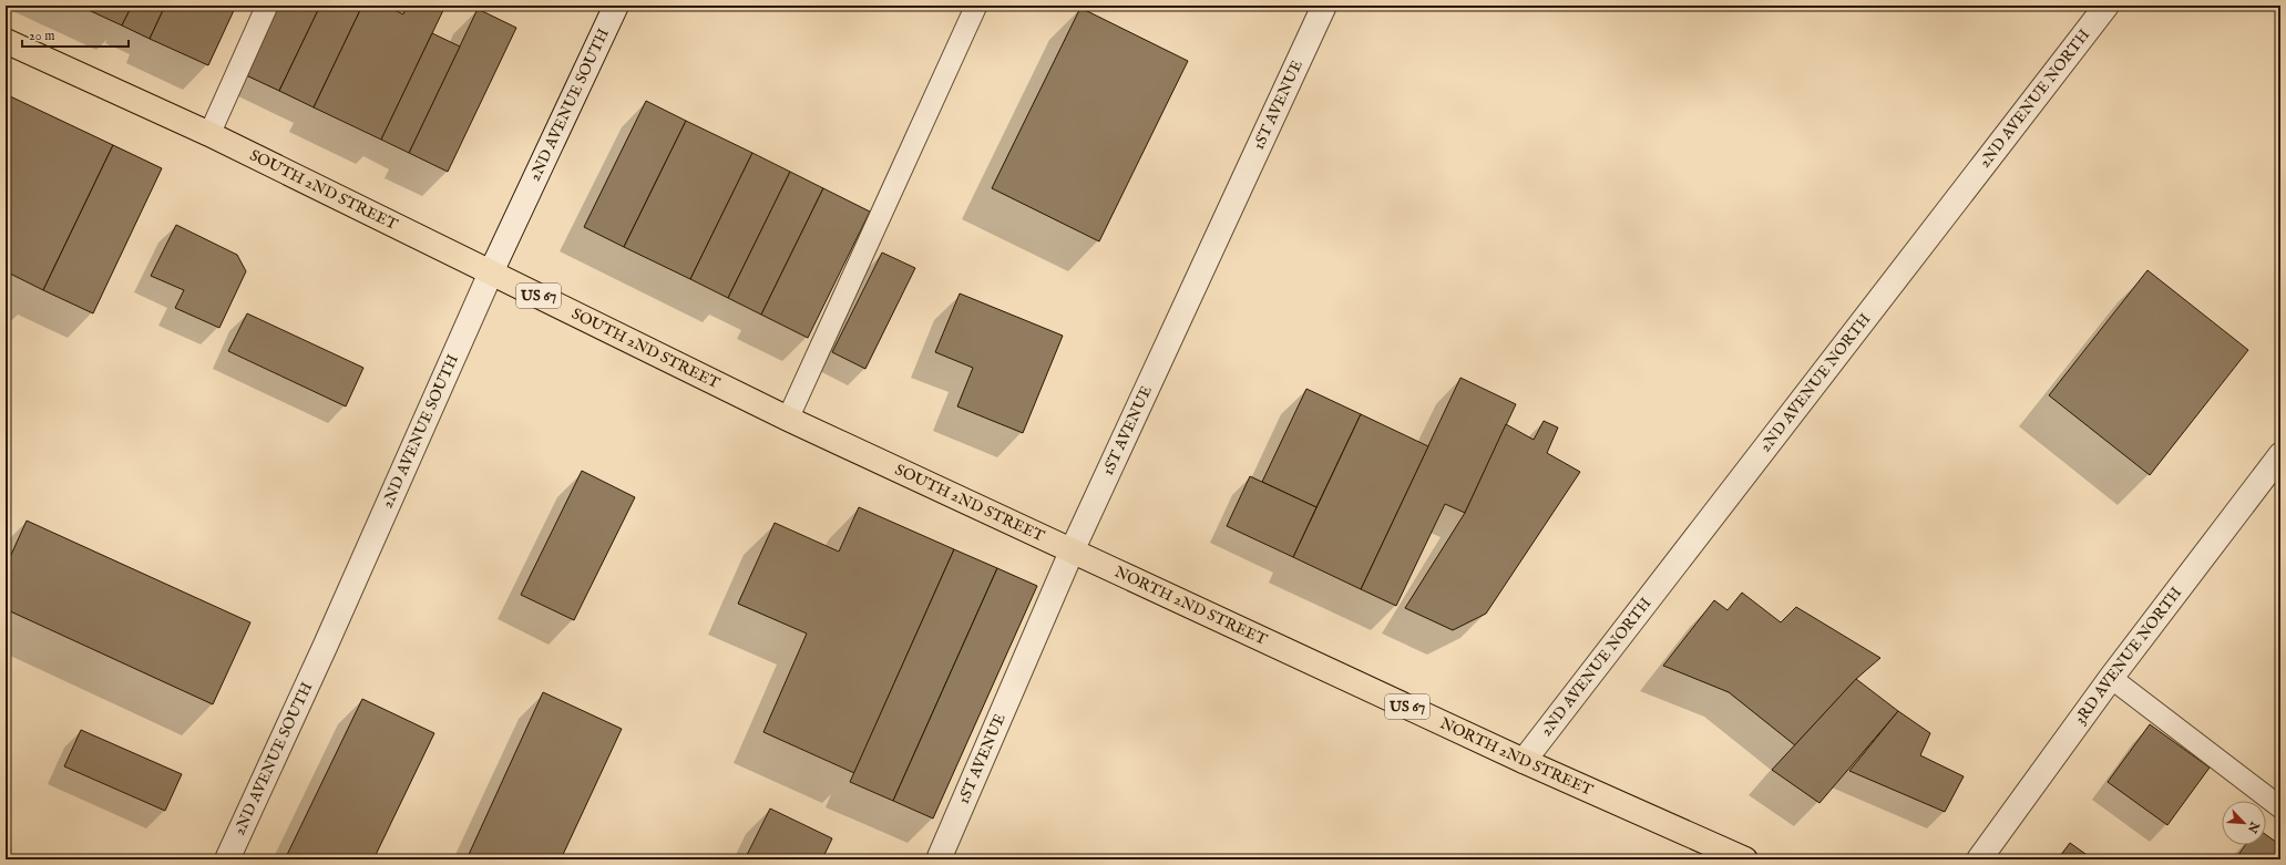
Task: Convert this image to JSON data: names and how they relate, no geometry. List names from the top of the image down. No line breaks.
{"streets":{"main road":["SOUTH 2ND STREET","US 67","NORTH 2ND STREET"],"street":["2ND AVENUE NORTH","2ND AVENUE SOUTH","1ST AVENUE","3RD AVENUE NORTH"]},"crossings":[["2ND AVENUE NORTH","NORTH 2ND STREET"],["2ND AVENUE SOUTH","SOUTH 2ND STREET"],["1ST AVENUE","SOUTH 2ND STREET"],["1ST AVENUE","NORTH 2ND STREET"],["SOUTH 2ND STREET","NORTH 2ND STREET"]],"scale_bar":"20 m","north":"bottom right"}
